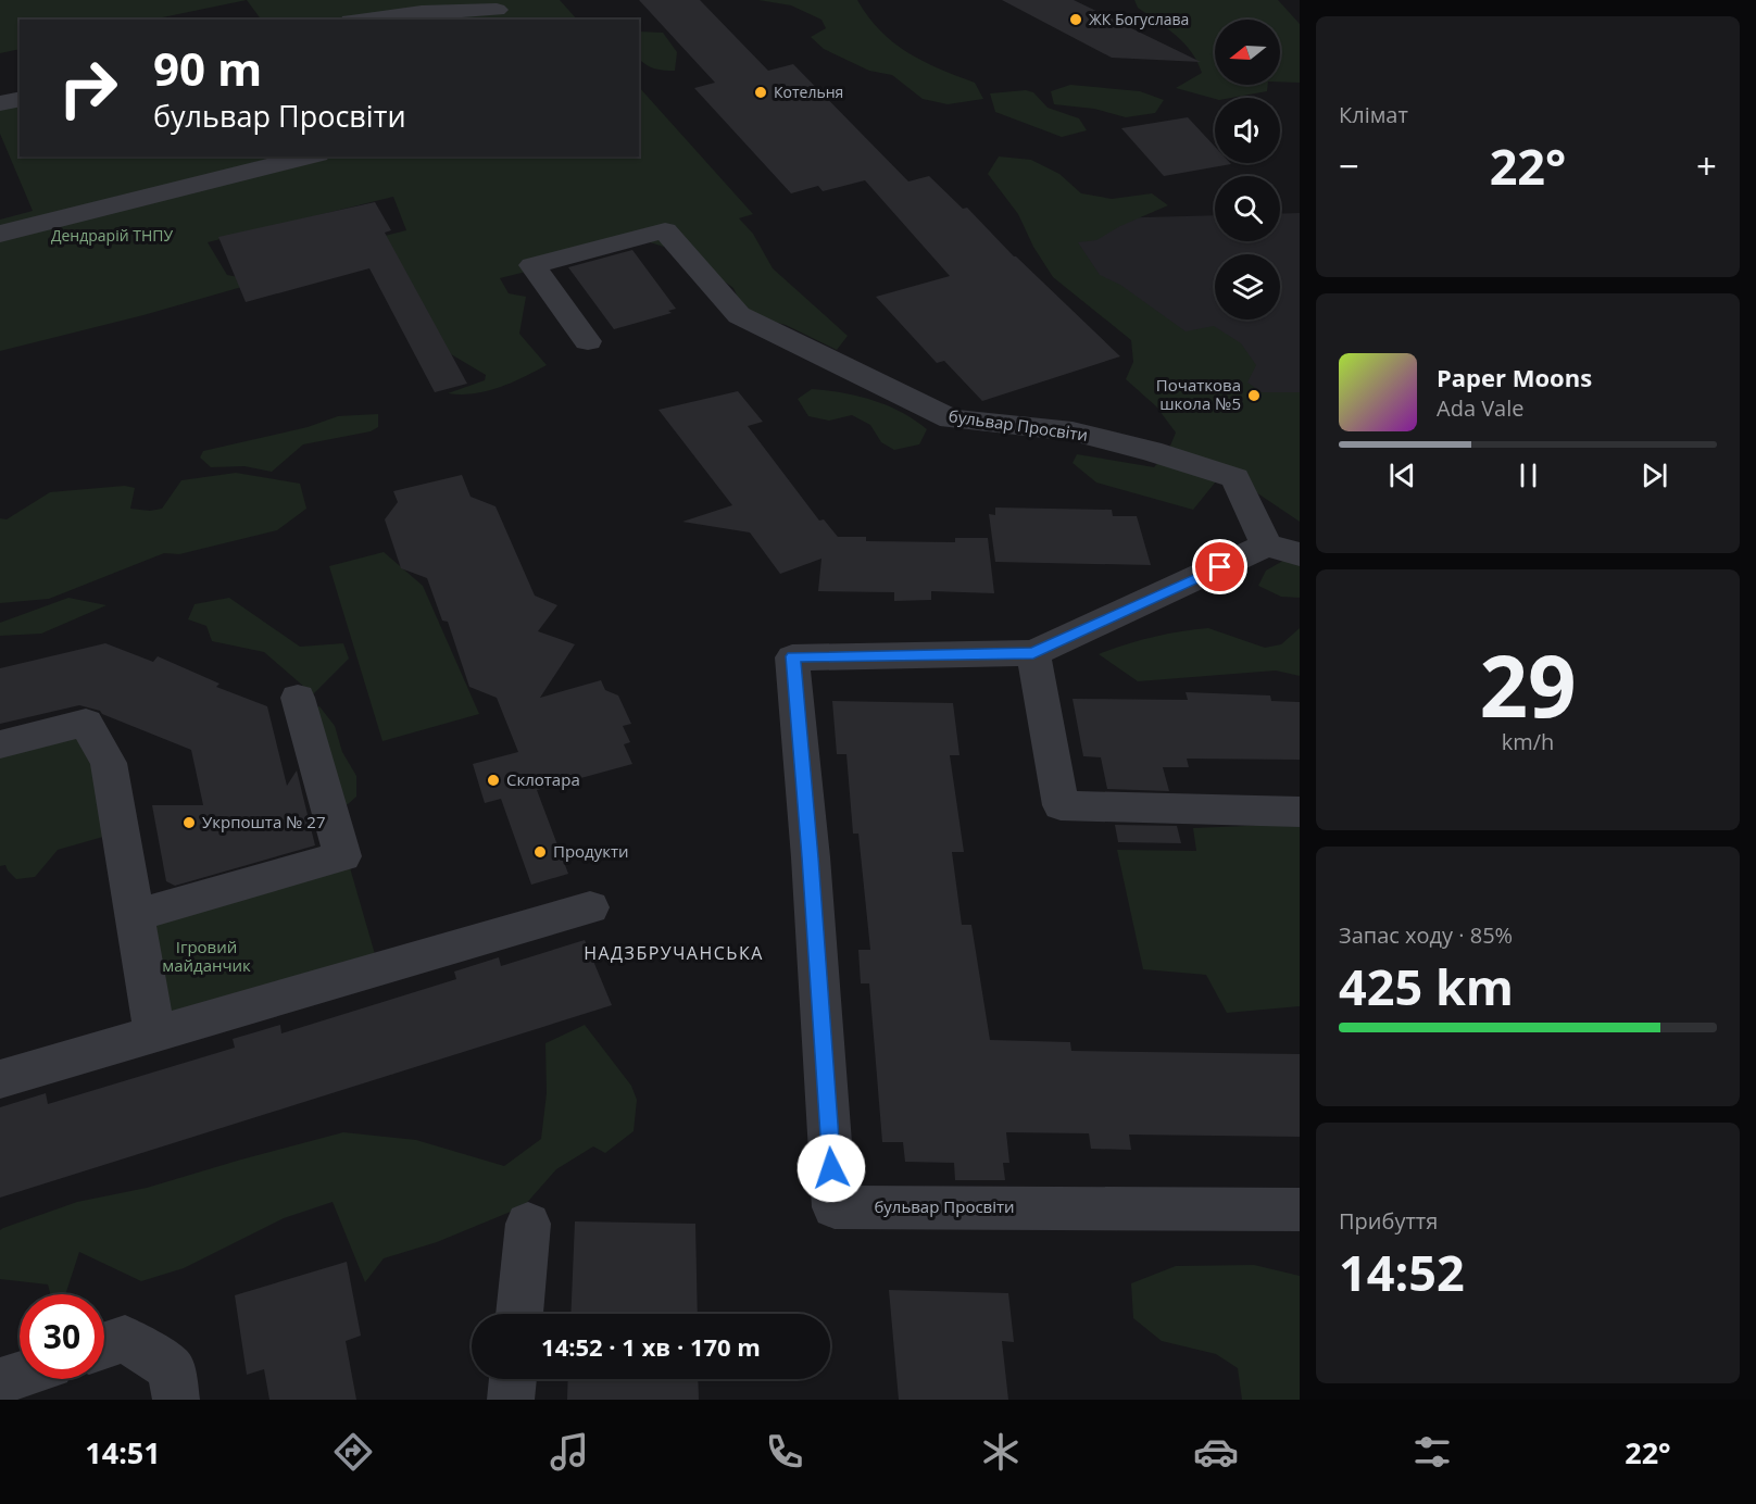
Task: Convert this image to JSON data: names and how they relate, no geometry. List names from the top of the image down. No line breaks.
{"streets":{"street":["бульвар Просвіти"]},"districts":["НАДЗБРУЧАНСЬКА"],"parks":["Дендрарій ТНПУ","Ігровий майданчик"],"places":["ЖК Богуслава","Котельня","Початкова школа №5","Склотара","Укрпошта № 27","Продукти"],"north":"left","page":{"tile":["Клімат",["29","km/h"],["Запас ходу · 85%","425 km"],["Прибуття","14:52"]],"turn":["90 m","бульвар Просвіти"],"heat":["−","22°","+"],"song":["Paper Moons","Ada Vale"],"limit":"30","trip":"14:52 · 1 хв · 170 m","tabs":["14:51","22°"]}}
